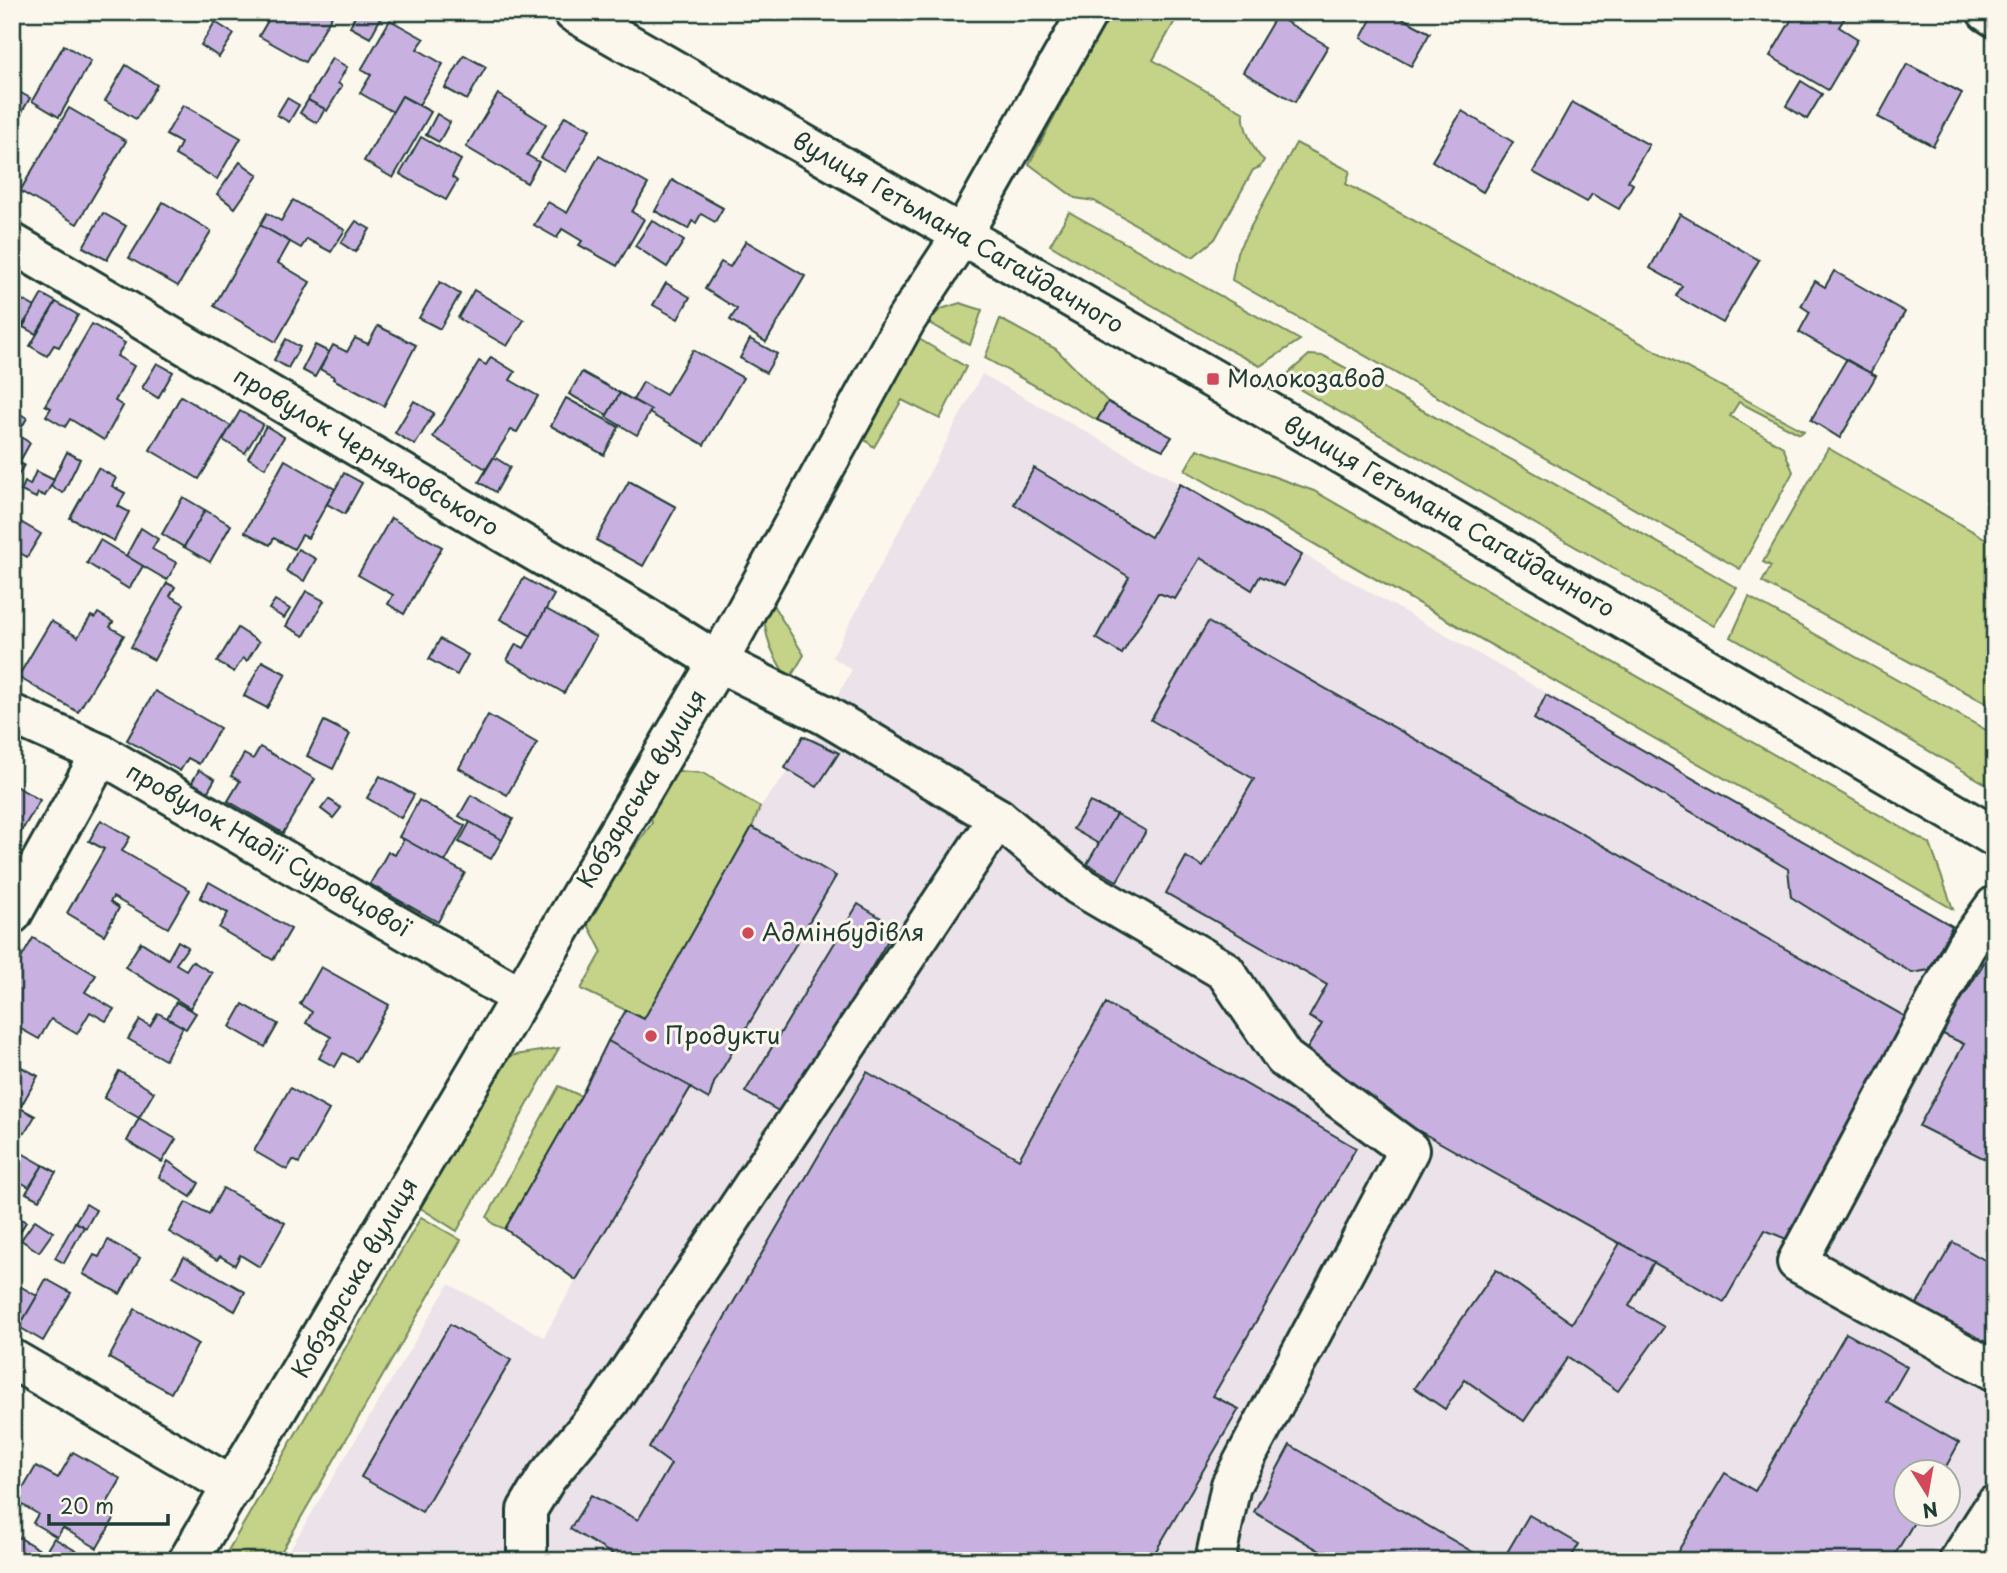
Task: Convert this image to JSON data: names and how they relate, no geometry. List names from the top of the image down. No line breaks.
{"streets":{"street":["вулиця Гетьмана Сагайдачного","провулок Черняховського","Кобзарська вулиця","провулок Надії Суровцової"]},"crossings":[["вулиця Гетьмана Сагайдачного","Кобзарська вулиця"],["провулок Черняховського","Кобзарська вулиця"],["Кобзарська вулиця","провулок Надії Суровцової"]],"places":{"transit":["Молокозавод"],"other":["Адмінбудівля","Продукти"]},"scale_bar":"20 m","north":"bottom"}
